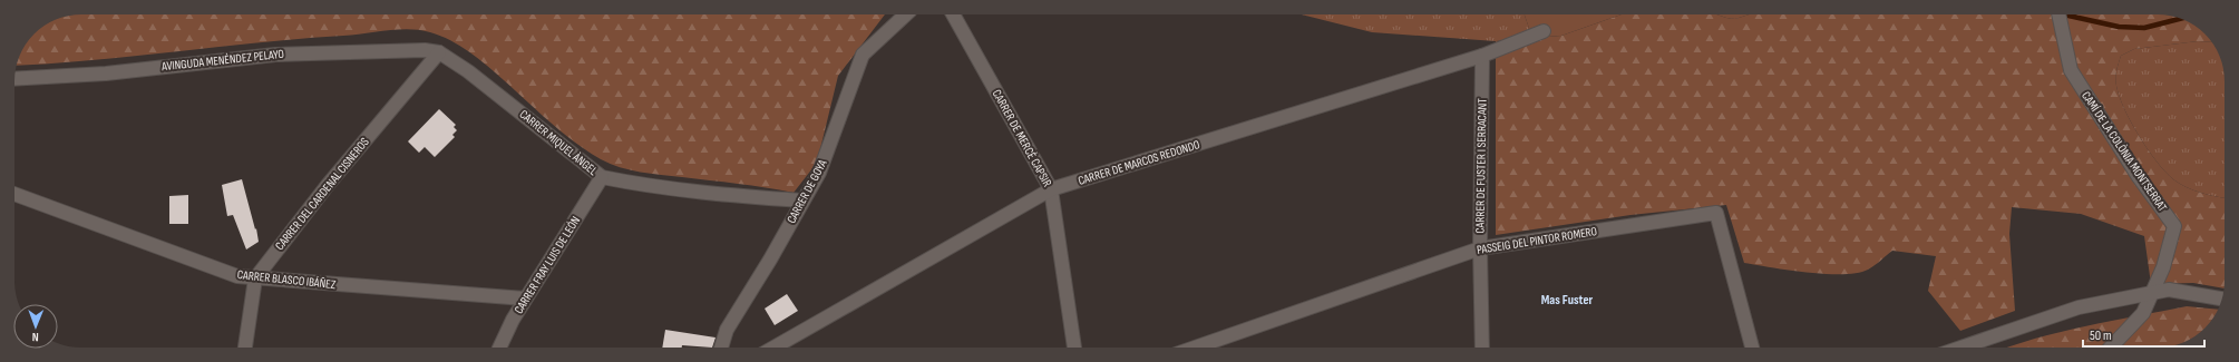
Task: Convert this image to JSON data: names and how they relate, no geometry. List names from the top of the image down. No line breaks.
{"streets":{"street":["AVINGUDA MENÉNDEZ PELAYO","CARRER DE MERCÈ CAPSIR","CARRER MIQUEL ÀNGEL","CAMÍ DE LA COLÒNIA MONTSERRAT","CARRER DE MARCOS REDONDO","CARRER DE FUSTER I SERRACANT","CARRER DE GOYA","CARRER DEL CARDENAL CISNEROS","PASSEIG DEL PINTOR ROMERO","CARRER FRAY LUIS DE LEÓN","CARRER BLASCO IBÁÑEZ"]},"crossings":[["AVINGUDA MENÉNDEZ PELAYO","CARRER MIQUEL ÀNGEL"],["AVINGUDA MENÉNDEZ PELAYO","CARRER DEL CARDENAL CISNEROS"],["CARRER DE MERCÈ CAPSIR","CARRER DE MARCOS REDONDO"],["CARRER MIQUEL ÀNGEL","CARRER DE GOYA"],["CARRER MIQUEL ÀNGEL","CARRER DEL CARDENAL CISNEROS"],["CARRER MIQUEL ÀNGEL","CARRER FRAY LUIS DE LEÓN"],["CARRER DE MARCOS REDONDO","CARRER DE FUSTER I SERRACANT"],["CARRER DE FUSTER I SERRACANT","PASSEIG DEL PINTOR ROMERO"],["CARRER DEL CARDENAL CISNEROS","CARRER BLASCO IBÁÑEZ"],["CARRER FRAY LUIS DE LEÓN","CARRER BLASCO IBÁÑEZ"]],"districts":["Mas Fuster"],"scale_bar":"50 m","north":"bottom"}
